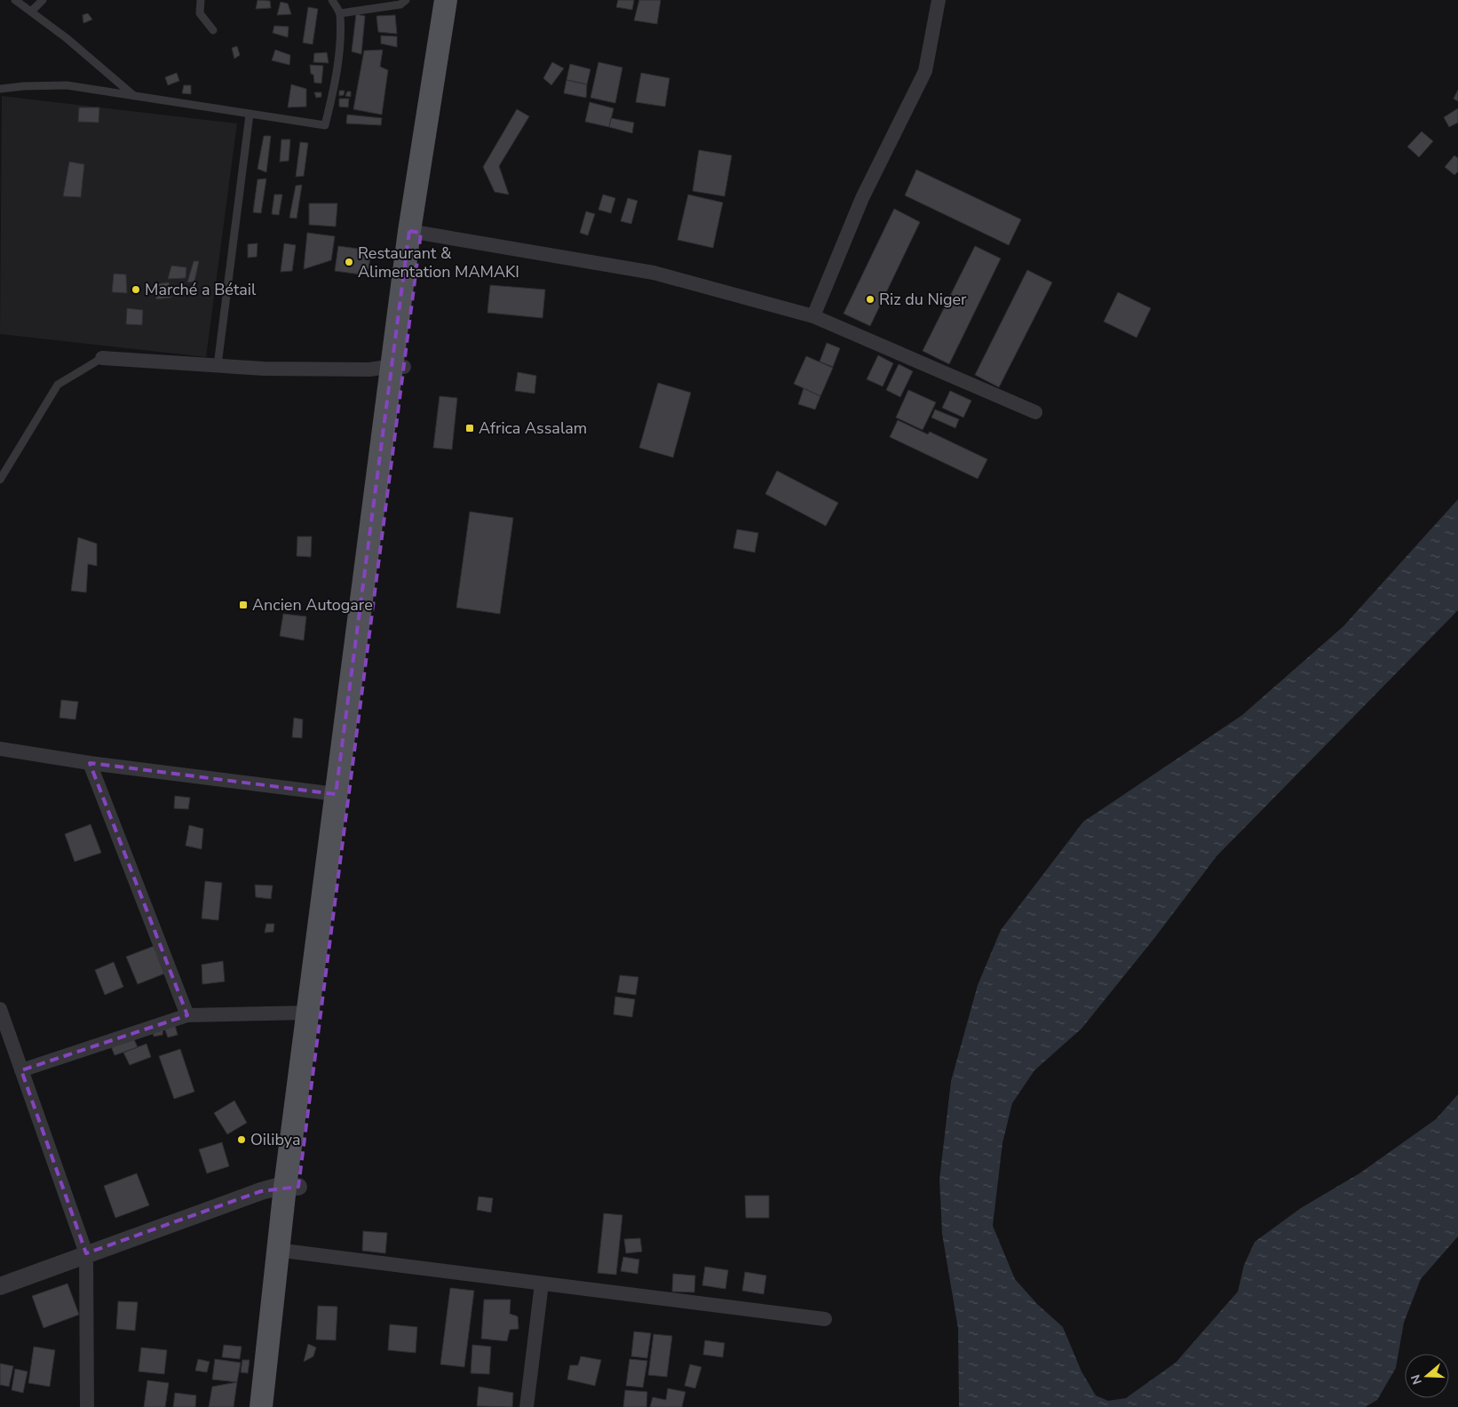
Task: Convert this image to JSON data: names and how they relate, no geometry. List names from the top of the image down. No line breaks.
{"places":{"other":["Restaurant & Alimentation MAMAKI","Marché a Bétail","Riz du Niger","Oilibya"],"transit":["Africa Assalam","Ancien Autogare"]},"north":"left"}
